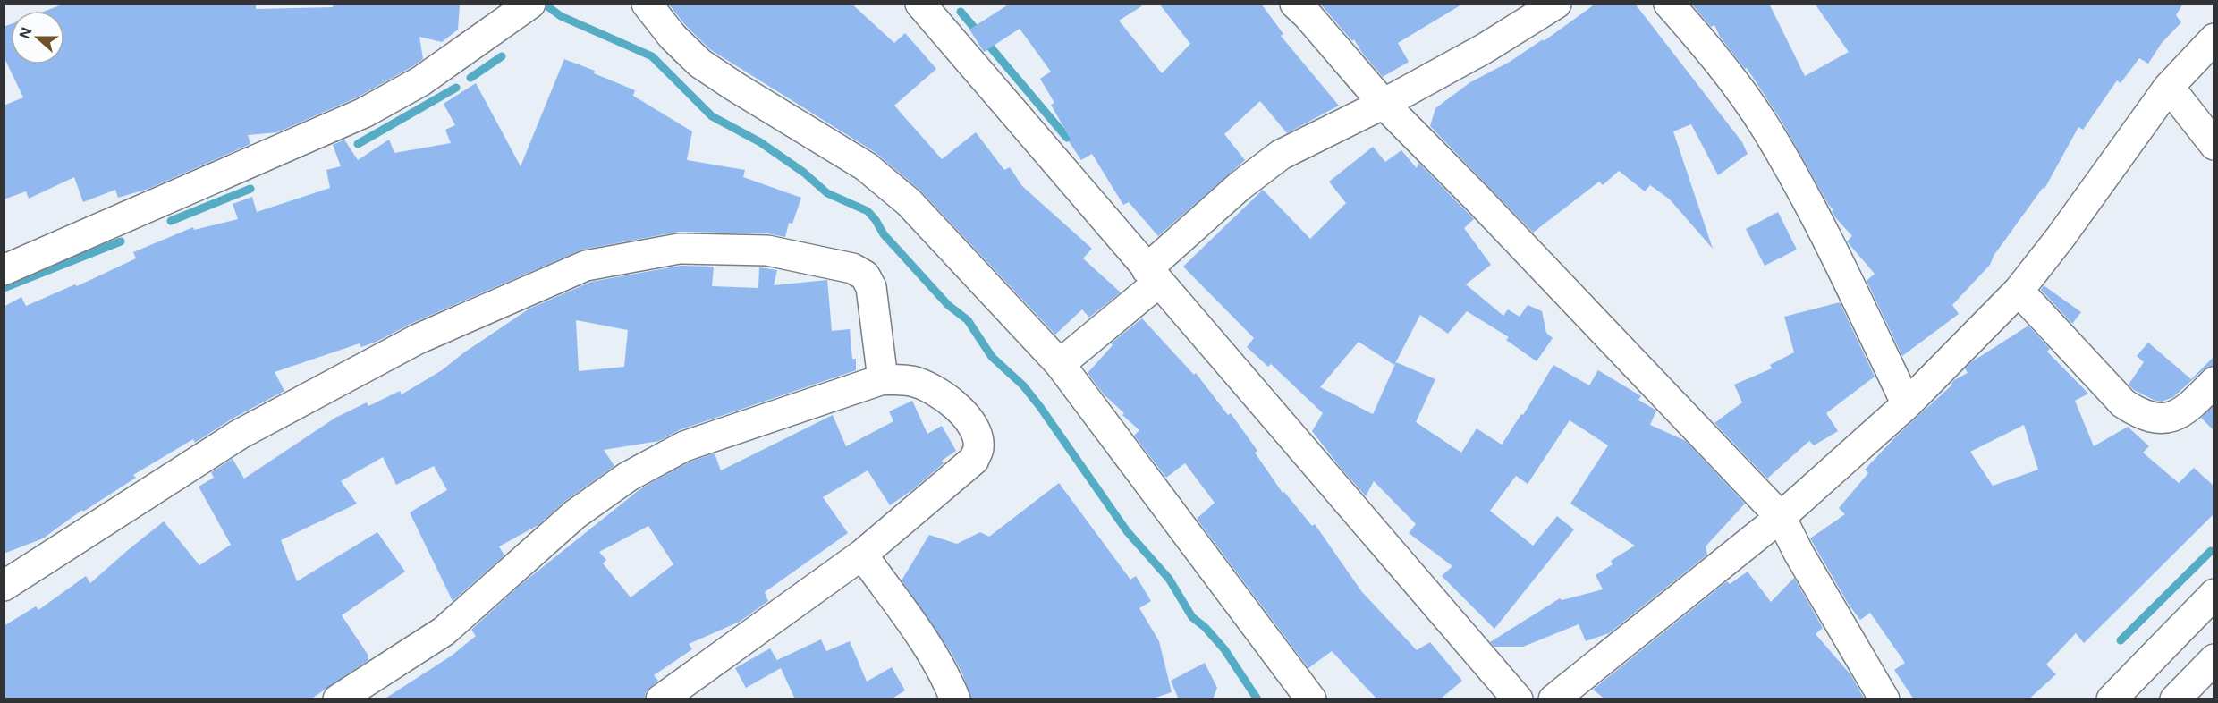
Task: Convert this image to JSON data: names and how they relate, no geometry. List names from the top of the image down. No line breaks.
{"north":"left"}
